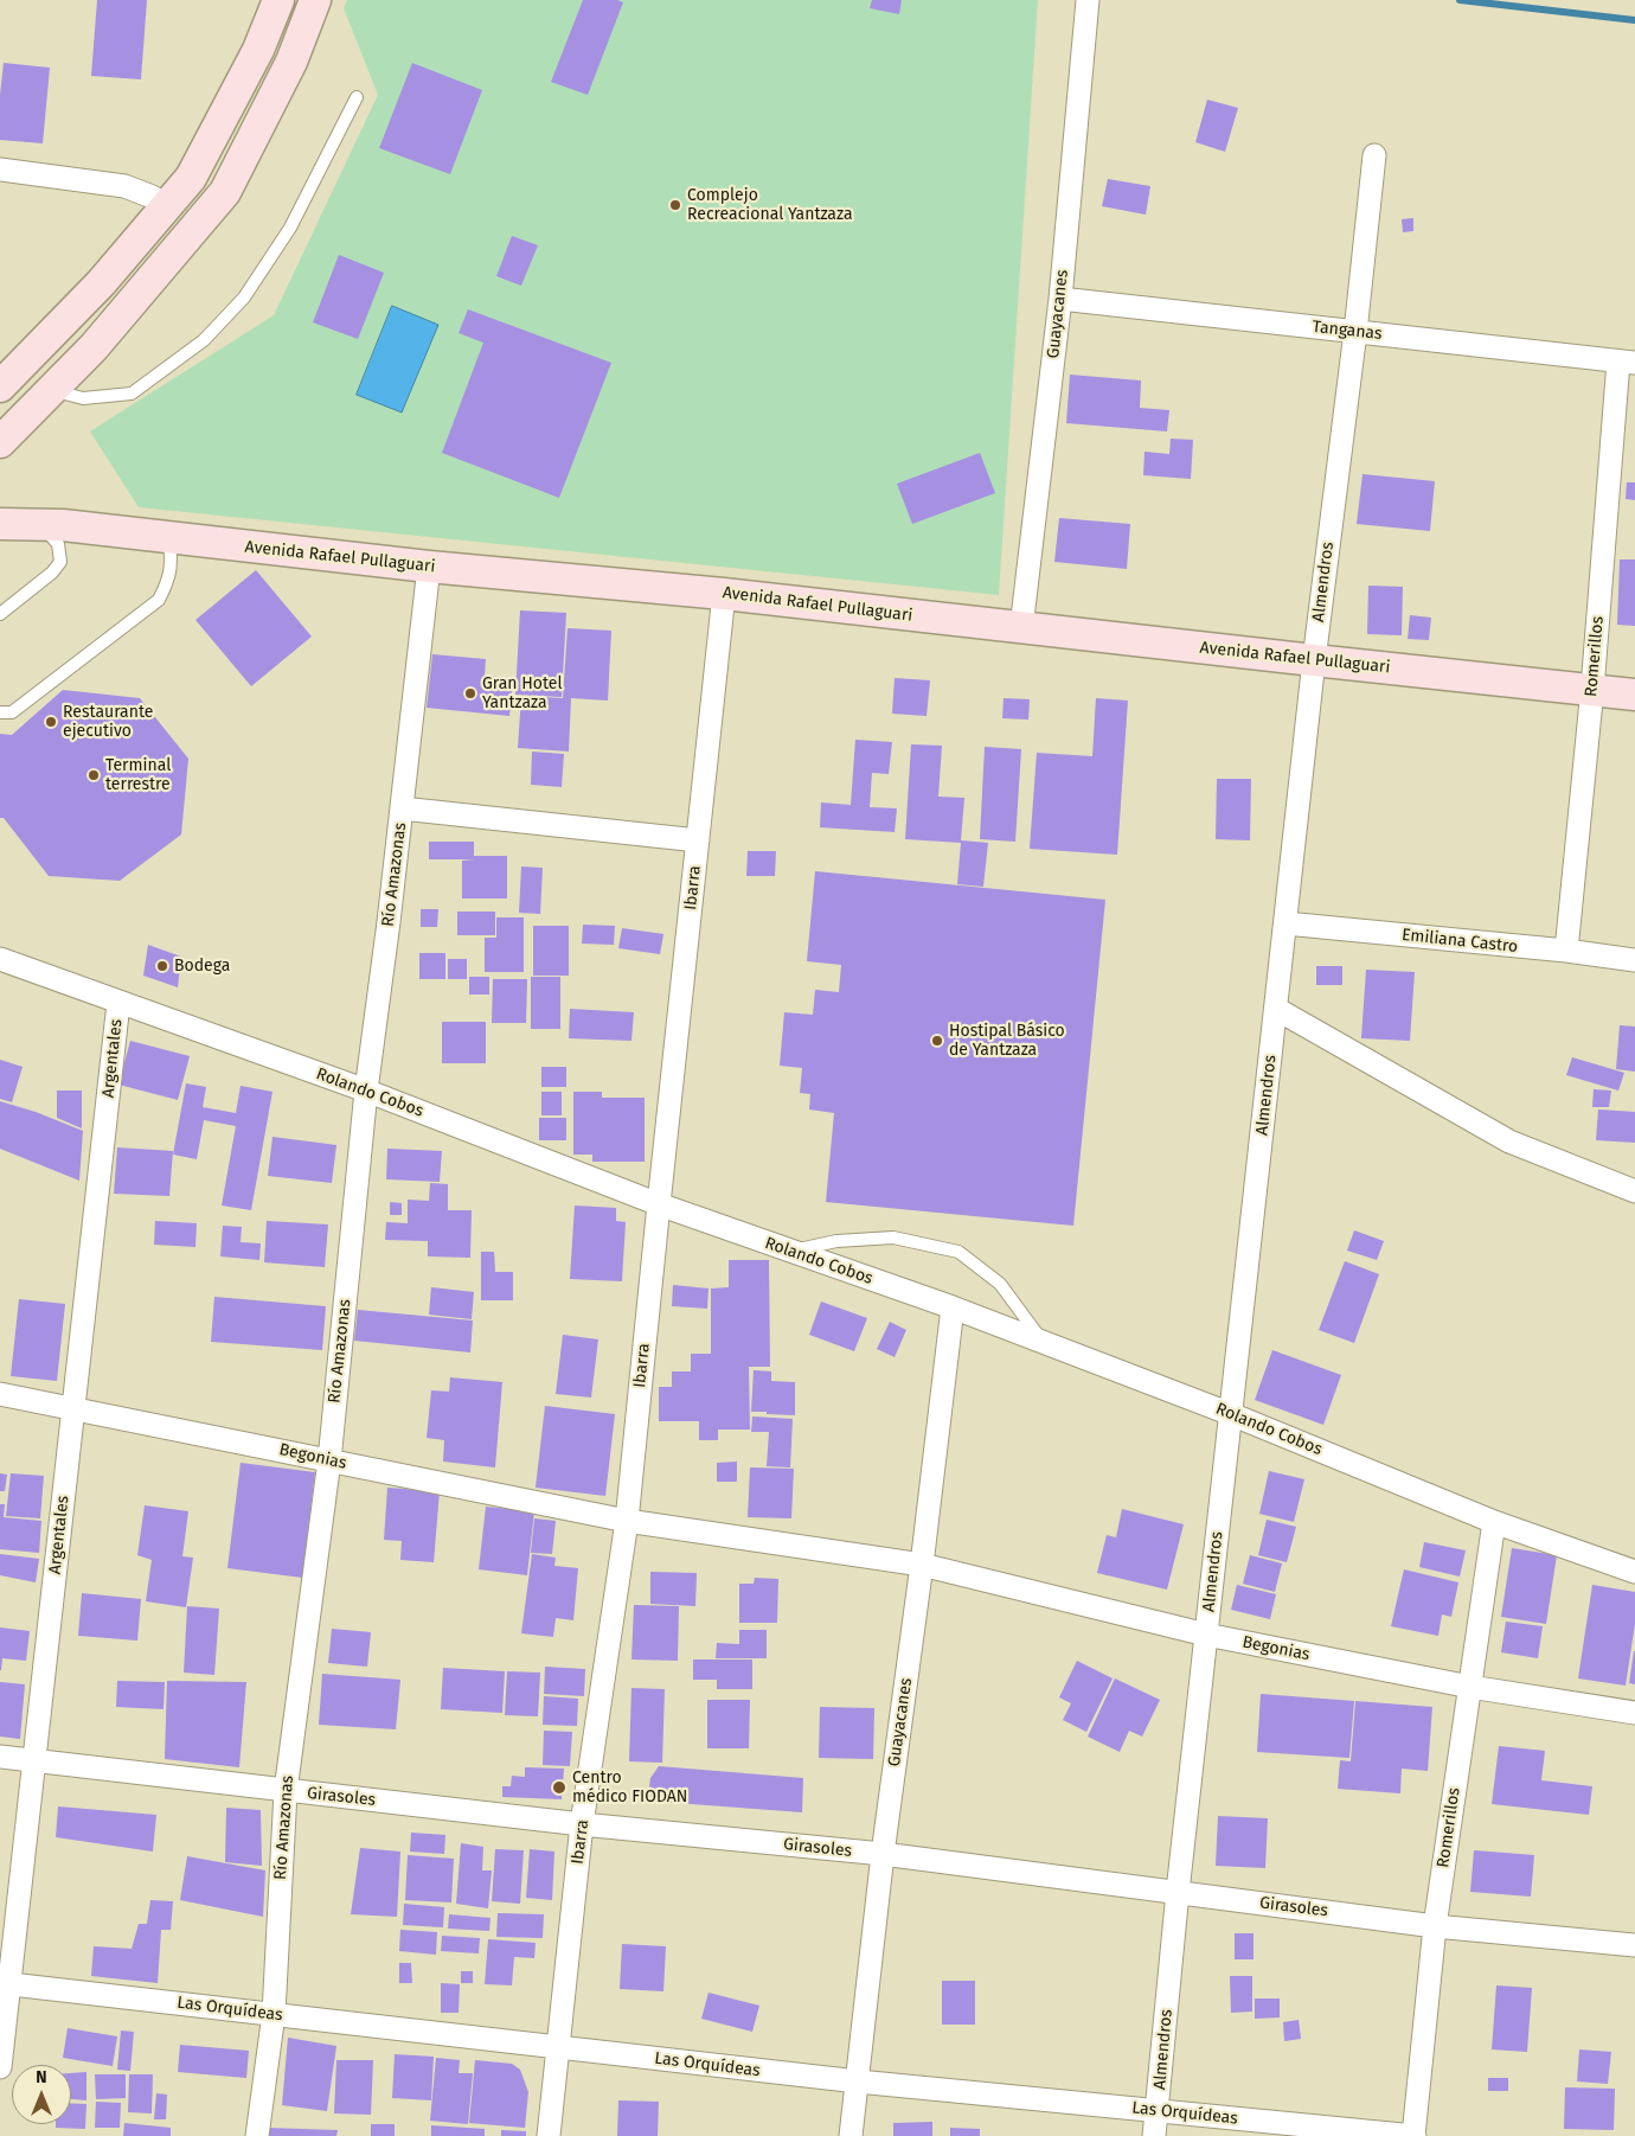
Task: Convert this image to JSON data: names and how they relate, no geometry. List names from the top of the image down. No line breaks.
{"streets":{"street":["Guayacanes","Tanganas","Avenida Rafael Pullaguari","Almendros","Romerillos","Río Amazonas","Ibarra","Emiliana Castro","Argentales","Rolando Cobos","Begonias","Girasoles","Las Orquídeas"]},"crossings":[["Guayacanes","Tanganas"],["Guayacanes","Avenida Rafael Pullaguari"],["Guayacanes","Rolando Cobos"],["Guayacanes","Begonias"],["Guayacanes","Girasoles"],["Guayacanes","Las Orquídeas"],["Tanganas","Almendros"],["Tanganas","Romerillos"],["Avenida Rafael Pullaguari","Almendros"],["Avenida Rafael Pullaguari","Romerillos"],["Avenida Rafael Pullaguari","Río Amazonas"],["Avenida Rafael Pullaguari","Ibarra"],["Almendros","Emiliana Castro"],["Almendros","Rolando Cobos"],["Almendros","Begonias"],["Almendros","Girasoles"],["Almendros","Las Orquídeas"],["Romerillos","Emiliana Castro"],["Romerillos","Rolando Cobos"],["Romerillos","Begonias"],["Romerillos","Girasoles"],["Romerillos","Las Orquídeas"],["Río Amazonas","Rolando Cobos"],["Río Amazonas","Begonias"],["Río Amazonas","Girasoles"],["Río Amazonas","Las Orquídeas"],["Ibarra","Rolando Cobos"],["Ibarra","Begonias"],["Ibarra","Girasoles"],["Ibarra","Las Orquídeas"],["Argentales","Rolando Cobos"],["Argentales","Begonias"],["Argentales","Girasoles"],["Argentales","Las Orquídeas"]],"places":["Complejo Recreacional Yantzaza","Gran Hotel Yantzaza","Restaurante ejecutivo","Terminal terrestre","Bodega","Hostipal Básico de Yantzaza","Centro médico FIODAN"],"north":"top"}
